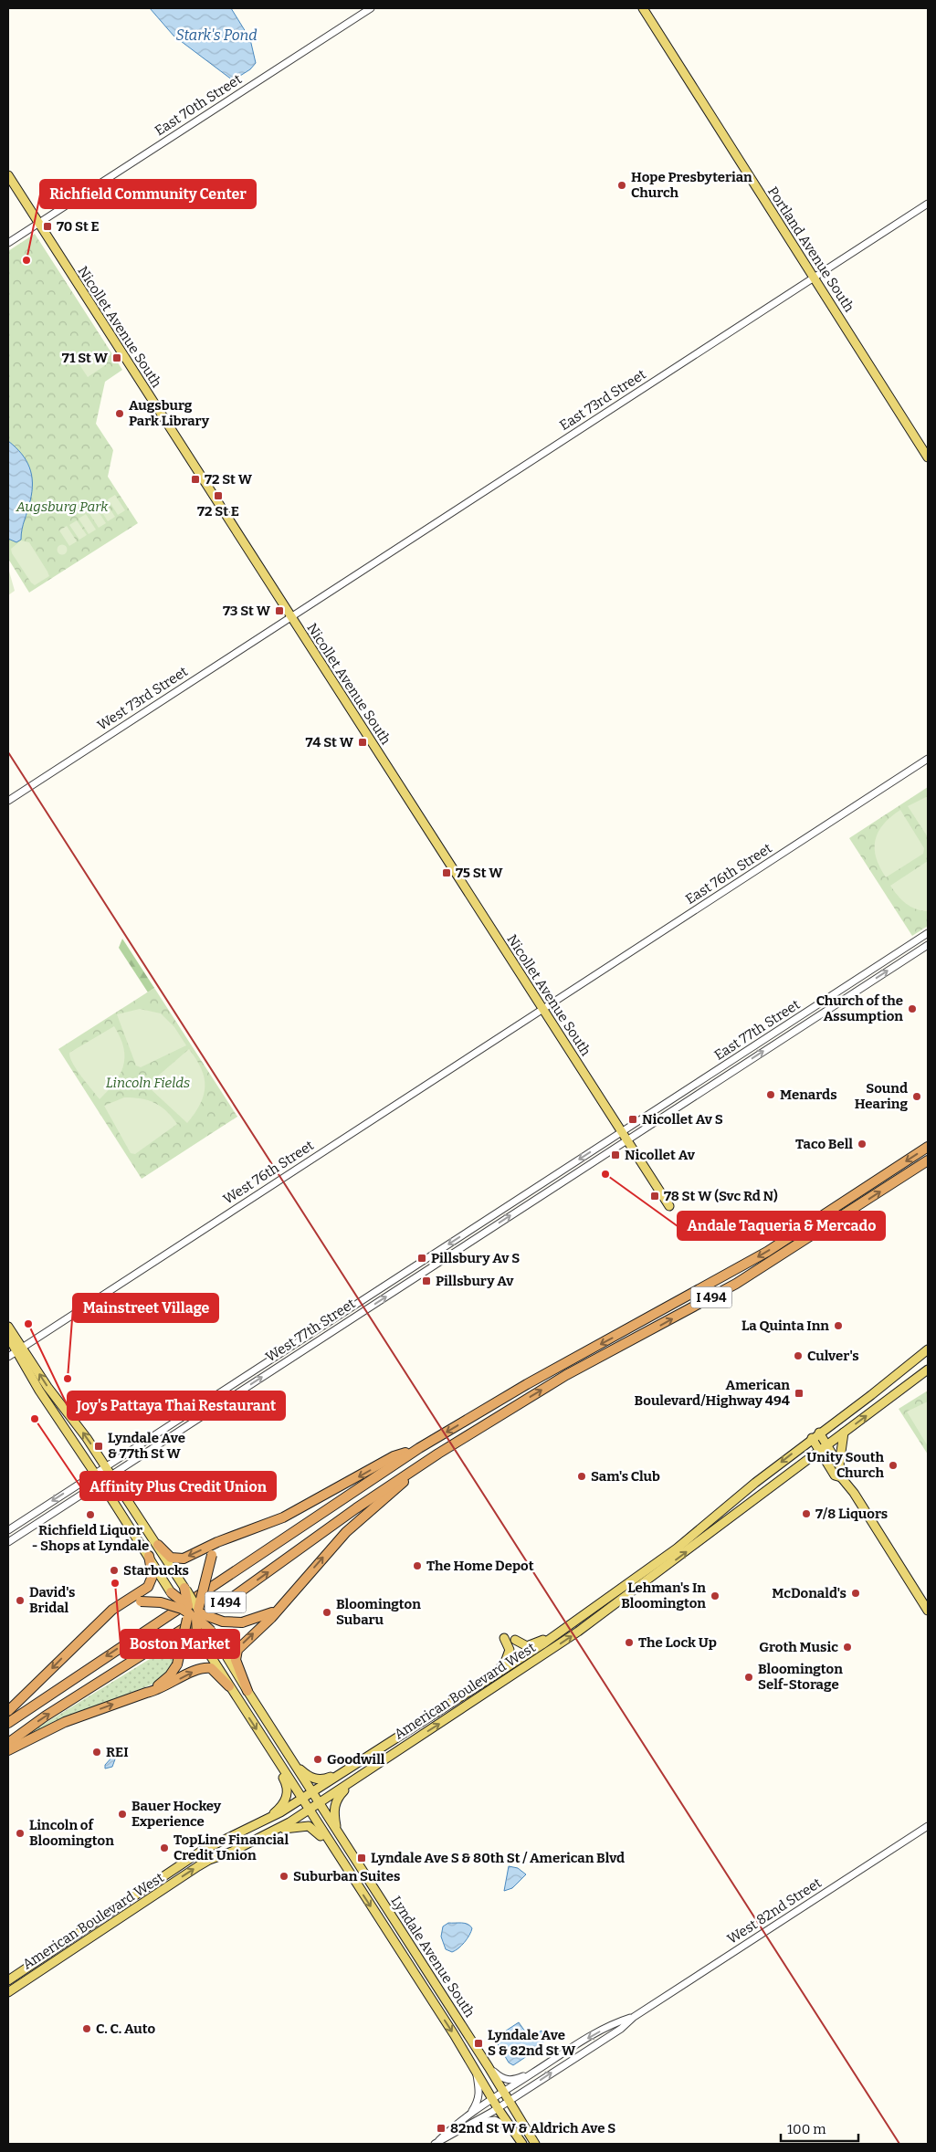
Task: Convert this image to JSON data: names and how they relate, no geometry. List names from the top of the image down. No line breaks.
{"streets":{"highway":["I 494"],"main road":["Portland Avenue South","Nicollet Avenue South","American Boulevard West","Lyndale Avenue South"],"street":["East 70th Street","East 73rd Street","West 73rd Street","East 76th Street","East 77th Street","West 76th Street","West 77th Street","West 82nd Street"]},"crossings":[["East 70th Street","Nicollet Avenue South"],["Portland Avenue South","East 73rd Street"],["Nicollet Avenue South","East 73rd Street"],["Nicollet Avenue South","West 73rd Street"],["Nicollet Avenue South","East 76th Street"],["Nicollet Avenue South","East 77th Street"],["Nicollet Avenue South","West 76th Street"],["Nicollet Avenue South","West 77th Street"],["East 73rd Street","West 73rd Street"],["East 76th Street","West 76th Street"],["East 77th Street","West 77th Street"],["American Boulevard West","Lyndale Avenue South"],["West 82nd Street","Lyndale Avenue South"]],"water":["Stark's Pond"],"parks":["Augsburg Park","Lincoln Fields"],"places":{"other":["Hope Presbyterian Church","Richfield Community Center","Augsburg Park Library","Church of the Assumption","Menards","Sound Hearing","Taco Bell","Andale Taqueria & Mercado","Joy's Pattaya Thai Restaurant","La Quinta Inn","Culver's","Mainstreet Village","Affinity Plus Credit Union","Unity South Church","Sam's Club","7/8 Liquors","Richfield Liquor - Shops at Lyndale","The Home Depot","Starbucks","Boston Market","McDonald's","Lehman's In Bloomington","David's Bridal","Bloomington Subaru","The Lock Up","Groth Music","Bloomington Self-Storage","REI","Goodwill","Bauer Hockey Experience","Lincoln of Bloomington","TopLine Financial Credit Union","Suburban Suites","C. C. Auto"],"transit":["70 St E","71 St W","72 St W","72 St E","73 St W","74 St W","75 St W","Nicollet Av S","Nicollet Av","78 St W (Svc Rd N)","Pillsbury Av S","Pillsbury Av","American Boulevard/Highway 494","Lyndale Ave & 77th St W","Lyndale Ave S & 80th St / American Blvd","Lyndale Ave S & 82nd St W","82nd St W & Aldrich Ave S"]},"scale_bar":"100 m"}
